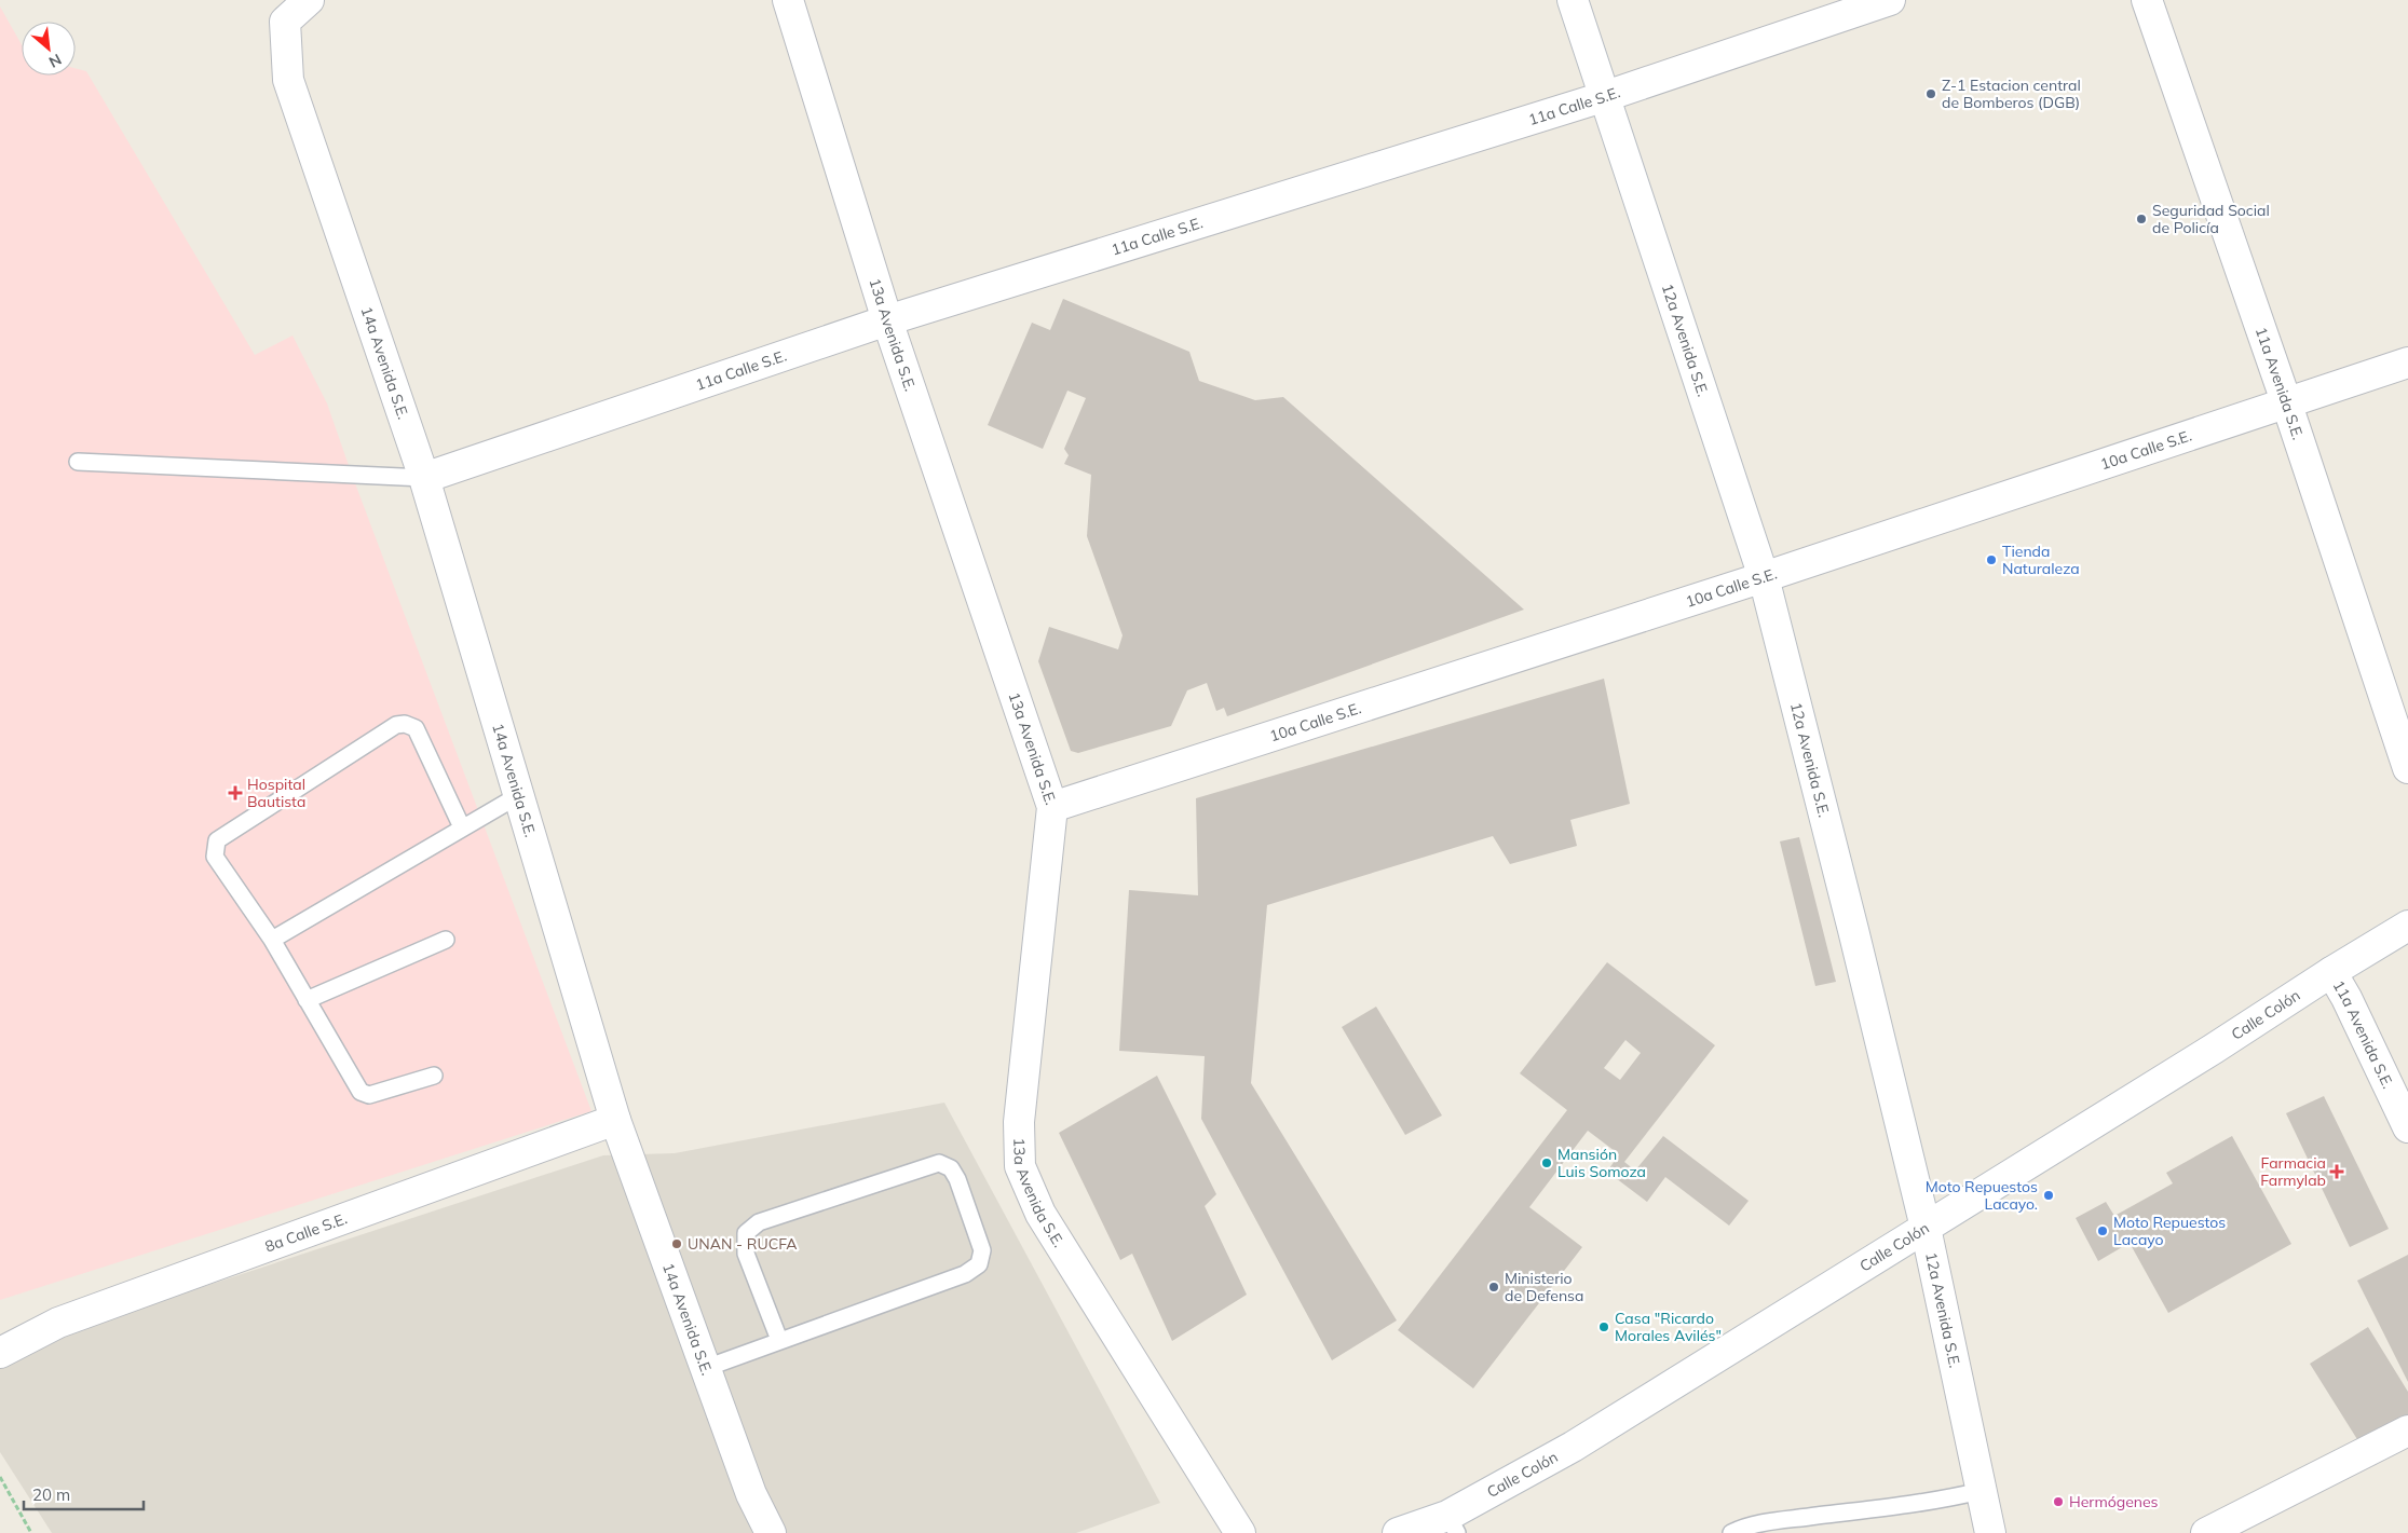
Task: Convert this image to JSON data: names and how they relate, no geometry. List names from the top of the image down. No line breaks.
{"streets":{"street":["11a Calle S.E.","13a Avenida S.E.","12a Avenida S.E.","14a Avenida S.E.","11a Avenida S.E.","10a Calle S.E.","Calle Colón","8a Calle S.E."]},"crossings":[["11a Calle S.E.","13a Avenida S.E."],["11a Calle S.E.","12a Avenida S.E."],["11a Calle S.E.","14a Avenida S.E."],["13a Avenida S.E.","10a Calle S.E."],["12a Avenida S.E.","10a Calle S.E."],["12a Avenida S.E.","Calle Colón"],["14a Avenida S.E.","8a Calle S.E."],["11a Avenida S.E.","10a Calle S.E."],["11a Avenida S.E.","Calle Colón"]],"places":{"other":["Z-1 Estacion central de Bomberos (DGB)","Seguridad Social de Policía","Tienda Naturaleza","Mansión Luis Somoza","Moto Repuestos Lacayo.","Moto Repuestos Lacayo","UNAN - RUCFA","Ministerio de Defensa","Casa \"Ricardo Morales Avilés\"","Hermógenes"],"health":["Hospital Bautista","Farmacia Farmylab"]},"scale_bar":"20 m","north":"bottom right"}
